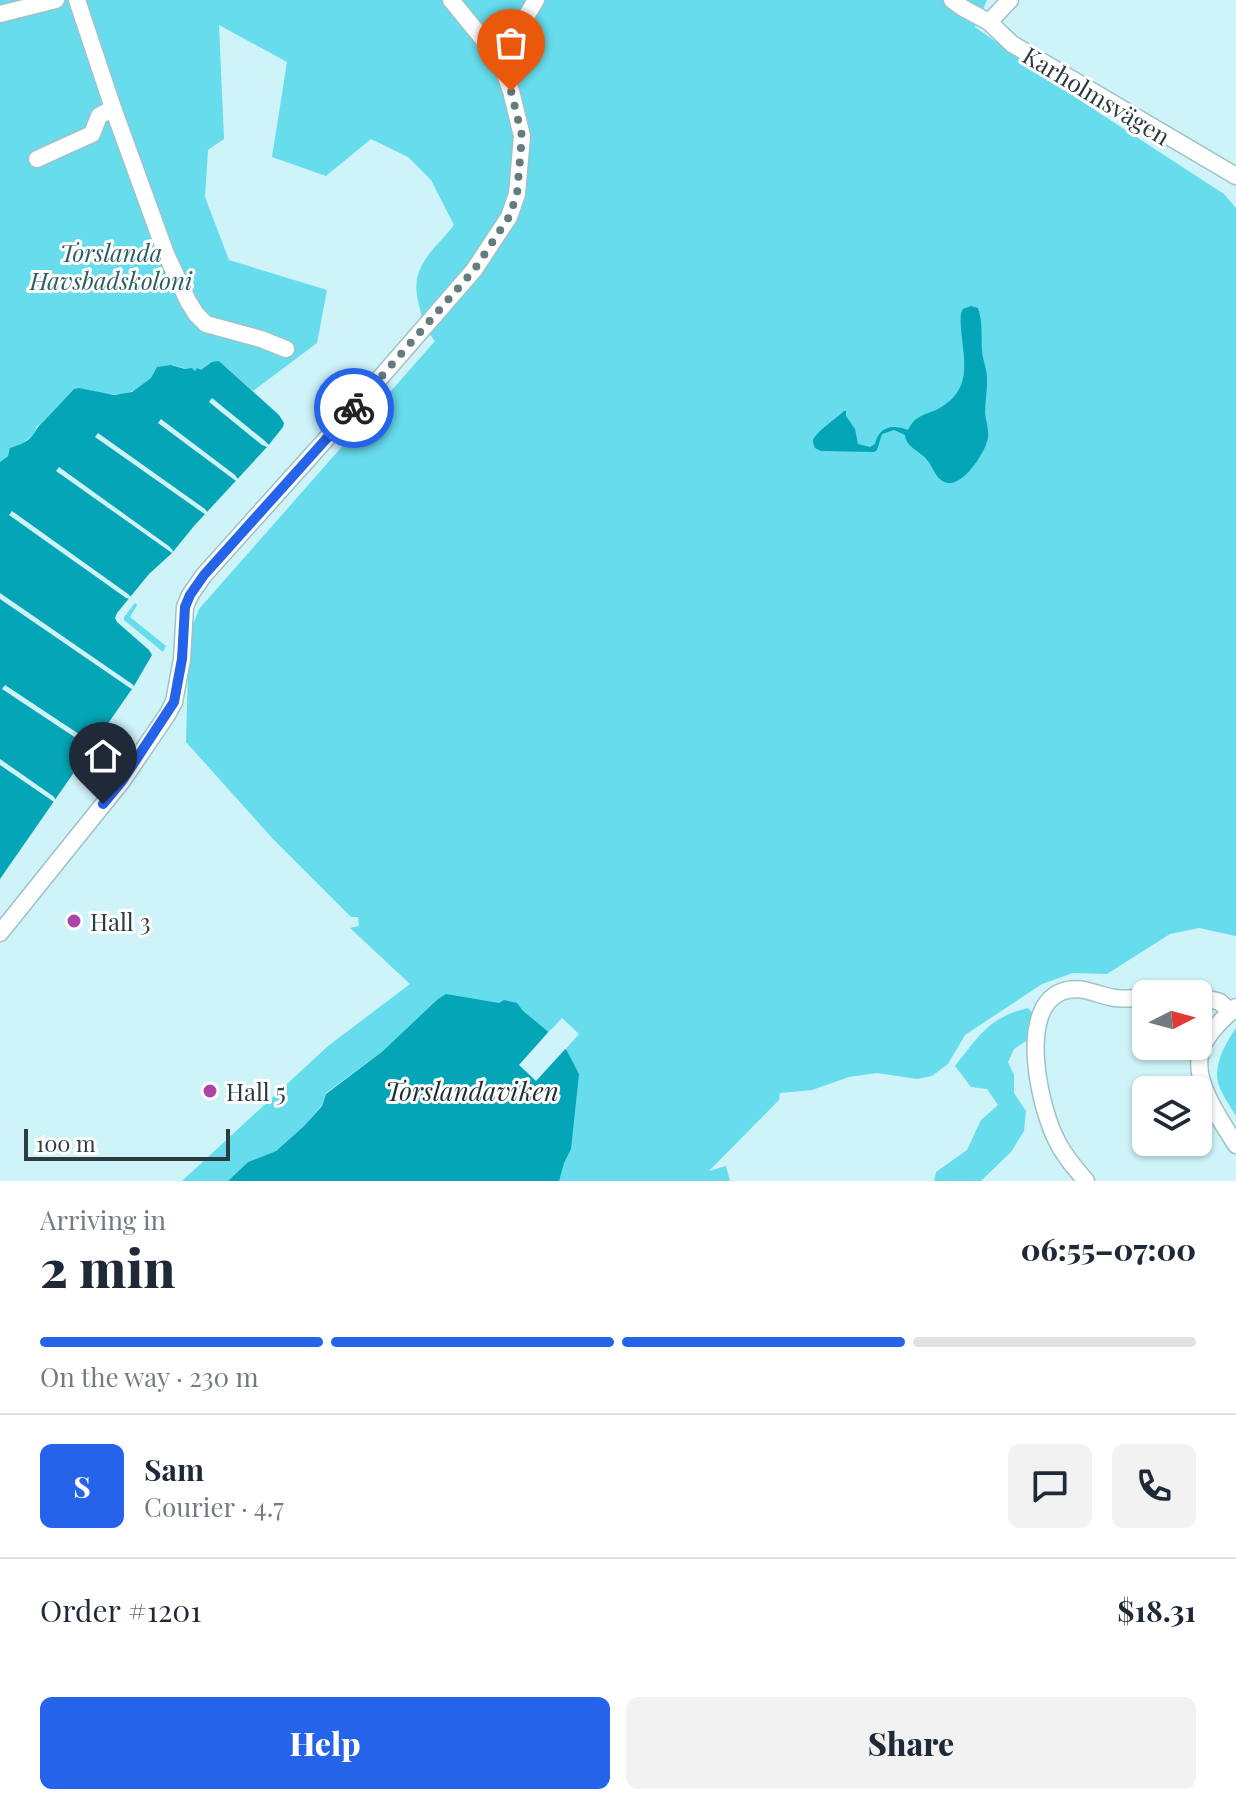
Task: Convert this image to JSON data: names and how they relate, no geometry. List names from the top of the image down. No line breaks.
{"streets":{"street":["Karholmsvägen"]},"water":["Torslandaviken"],"parks":["Torslanda Havsbadskoloni"],"places":["Hall 3","Hall 5"],"scale_bar":"100 m","north":"right","page":{"scale":"100 m","heading":["2 min","Arriving in","06:55–07:00"],"panel":["Sam","Courier · 4.7","Order #1201","$18.31"],"bar":"On the way · 230 m","round":"S","buttons":["Help","Share"]}}
